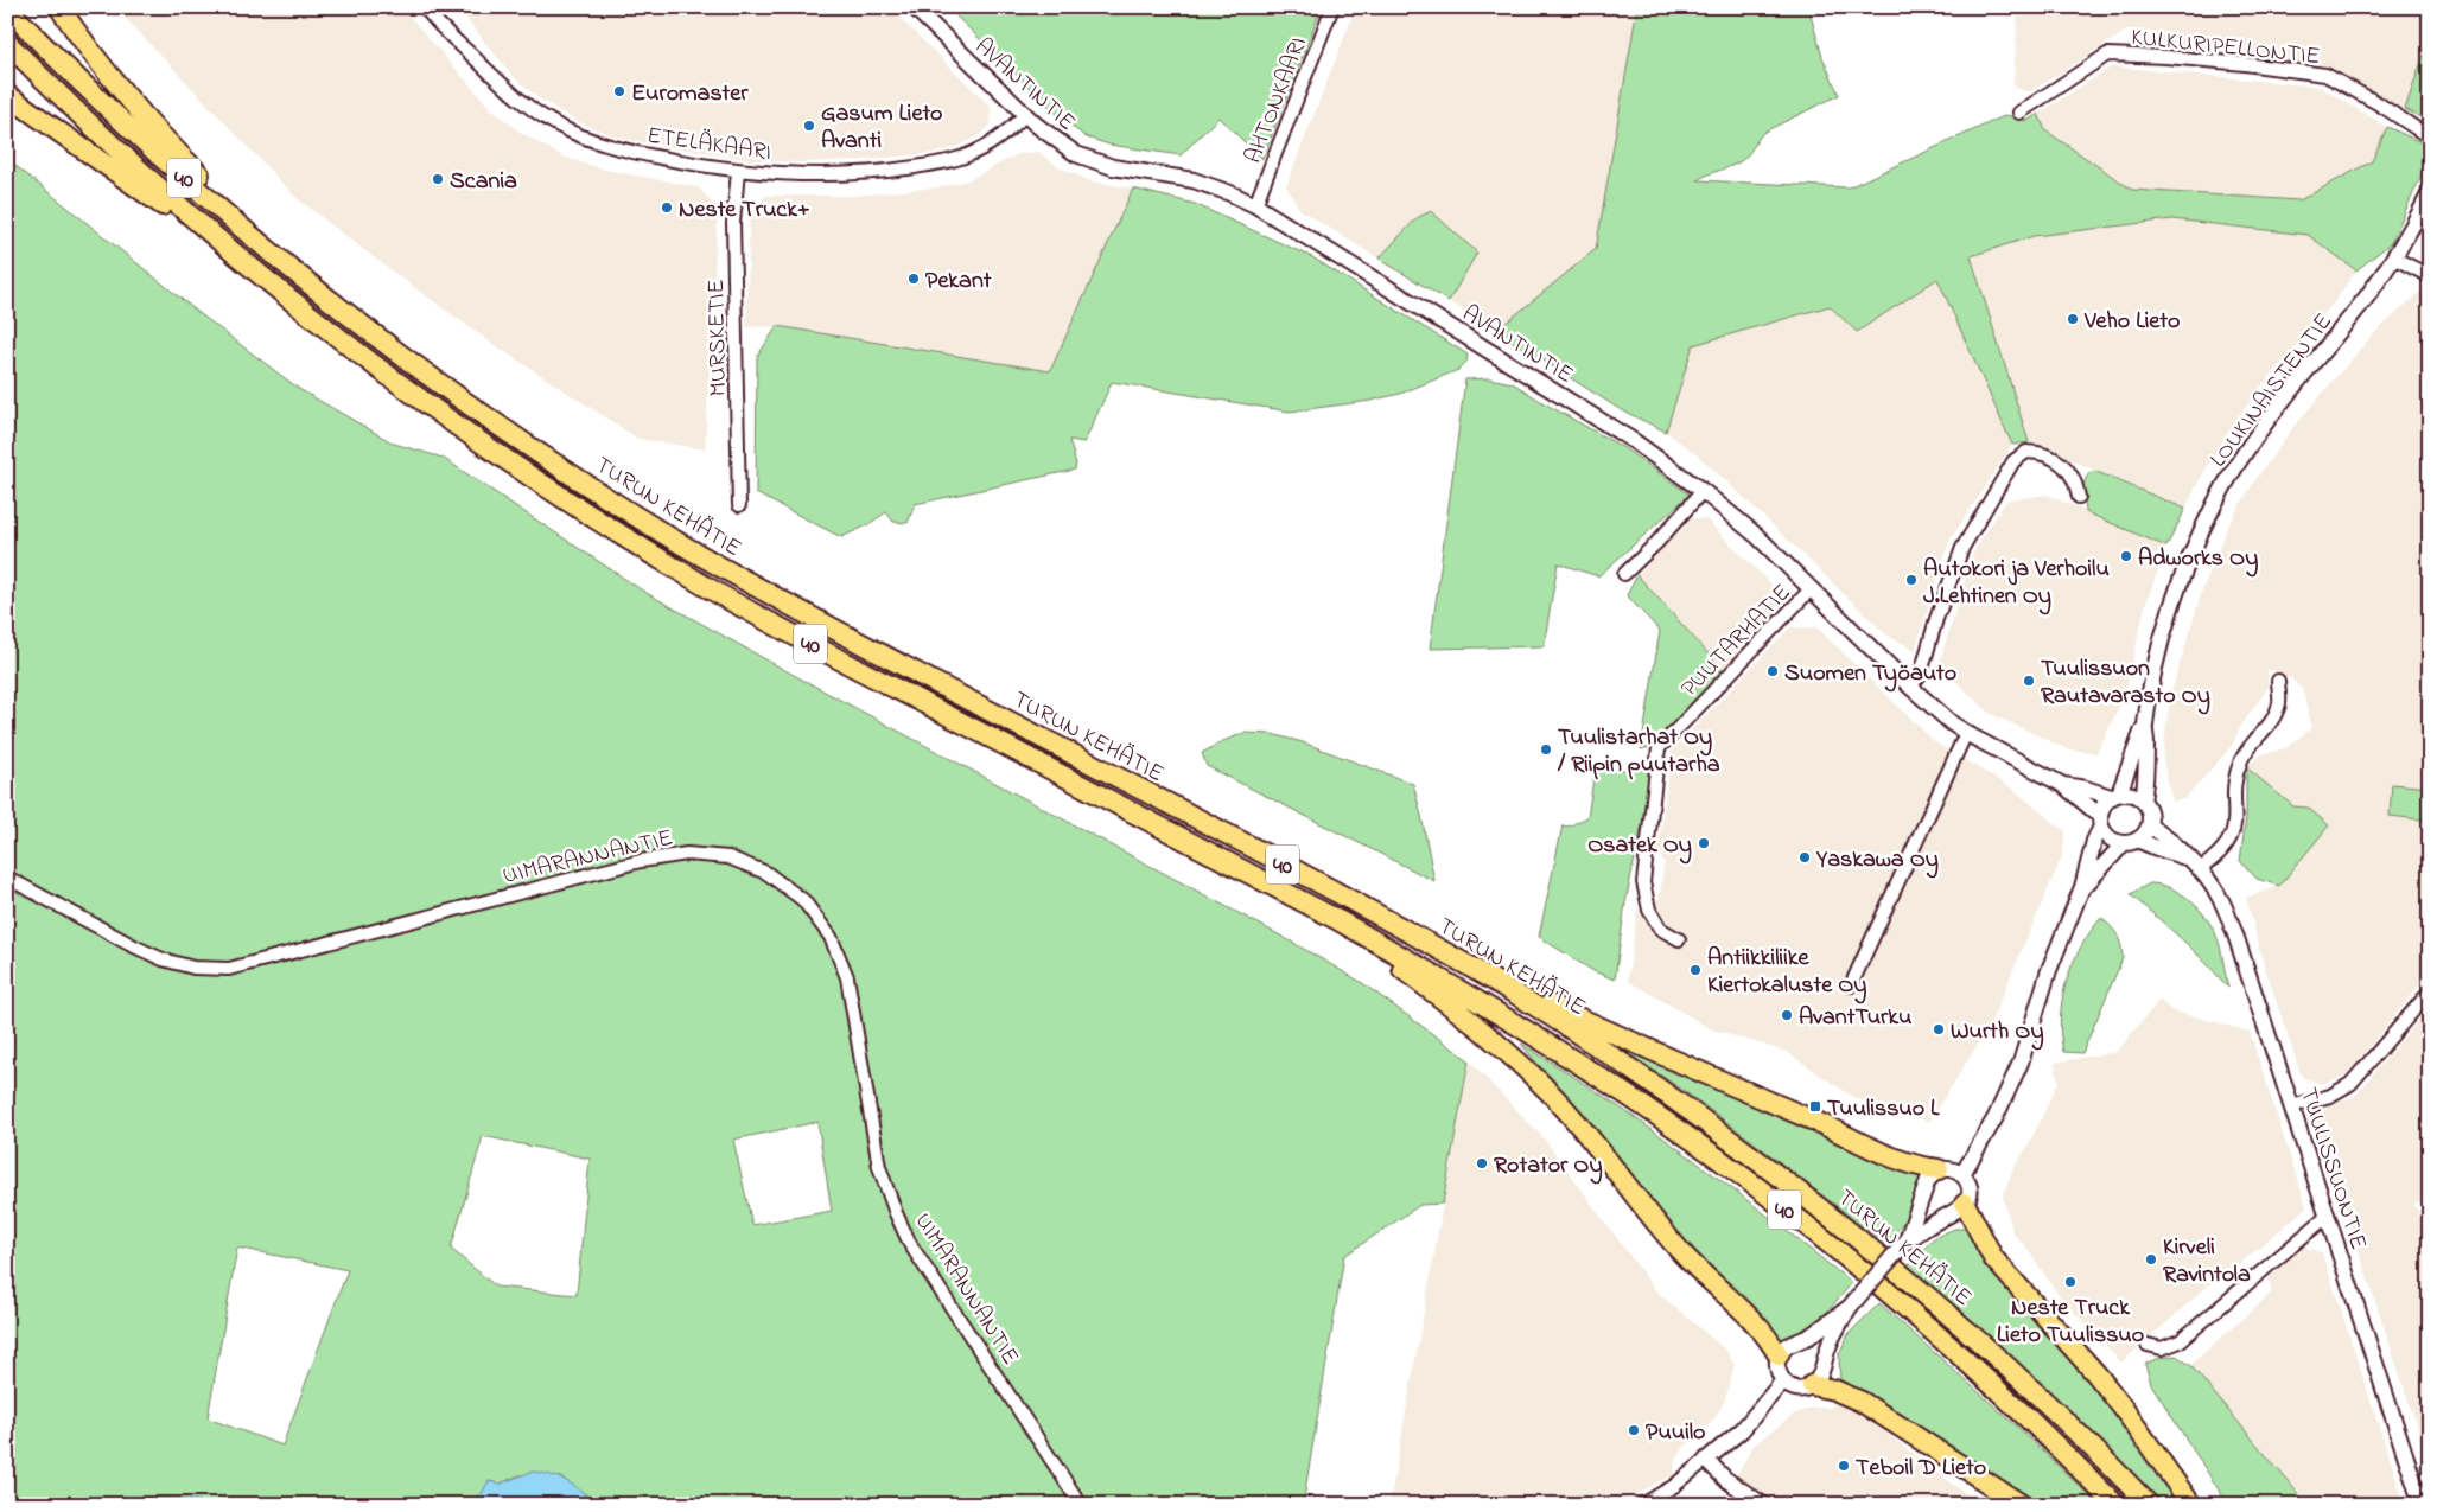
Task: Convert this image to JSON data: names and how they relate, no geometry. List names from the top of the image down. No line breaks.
{"streets":{"highway":["40","TURUN KEHÄTIE"],"street":["KULKURIPELLONTIE","AVANTINTIE","AHTONKAARI","ETELÄKAARI","MURSKETIE","LOUKINAISTENTIE","PUUTARHATIE","UIMARANNANTIE","TUULISSUONTIE"]},"crossings":[["AVANTINTIE","AHTONKAARI"],["AVANTINTIE","ETELÄKAARI"],["AVANTINTIE","LOUKINAISTENTIE"],["AVANTINTIE","PUUTARHATIE"],["AVANTINTIE","TUULISSUONTIE"],["ETELÄKAARI","MURSKETIE"],["LOUKINAISTENTIE","TUULISSUONTIE"]],"places":{"other":["Euromaster","Gasum Lieto Avanti","Scania","Neste Truck+","Pekant","Veho Lieto","Adworks Oy","Autokori ja Verhoilu J.Lehtinen Oy","Suomen Työauto","Tuulissuon Rautavarasto Oy","Tuulistarhat Oy / Riipin puutarha","Osatek Oy","Yaskawa Oy","Antiikkiliike Kiertokaluste Oy","AvantTurku","Wurth Oy","Rotator Oy","Kirveli Ravintola","Neste Truck Lieto Tuulissuo","Puuilo","Teboil D Lieto"],"transit":["Tuulissuo L"]}}
